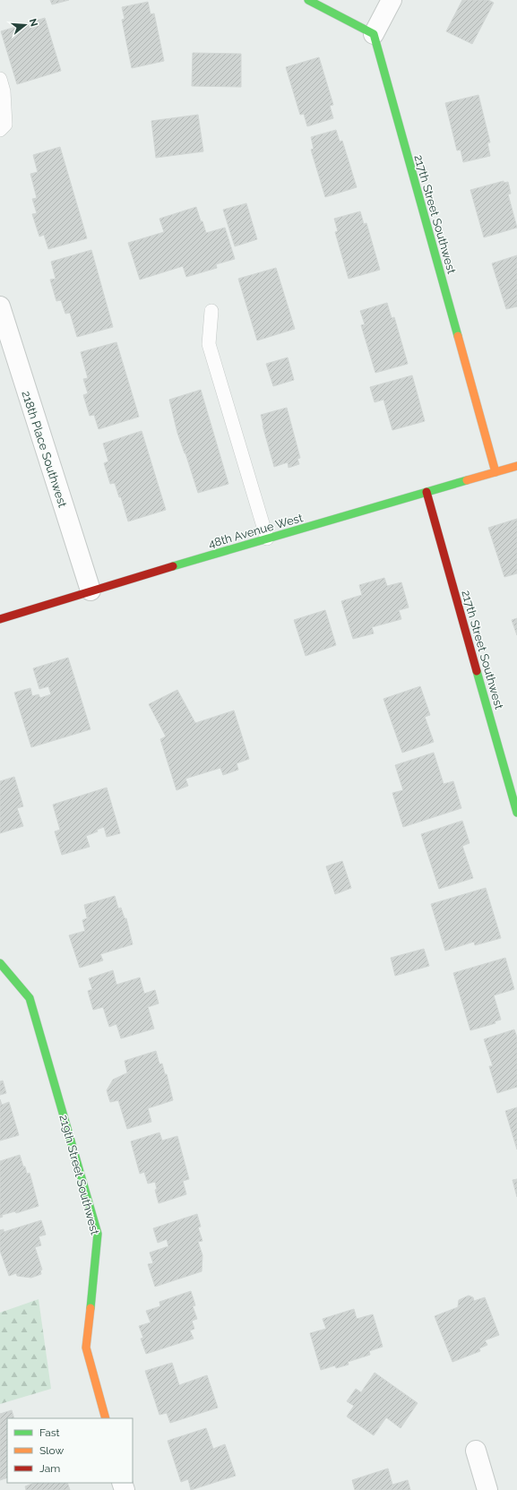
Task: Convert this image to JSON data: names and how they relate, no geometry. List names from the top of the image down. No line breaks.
{"streets":{"street":["217th Street Southwest","218th Place Southwest","48th Avenue West","219th Street Southwest"]},"crossings":[["217th Street Southwest","48th Avenue West"],["218th Place Southwest","48th Avenue West"]],"legend":["Fast","Slow","Jam"],"north":"right"}
